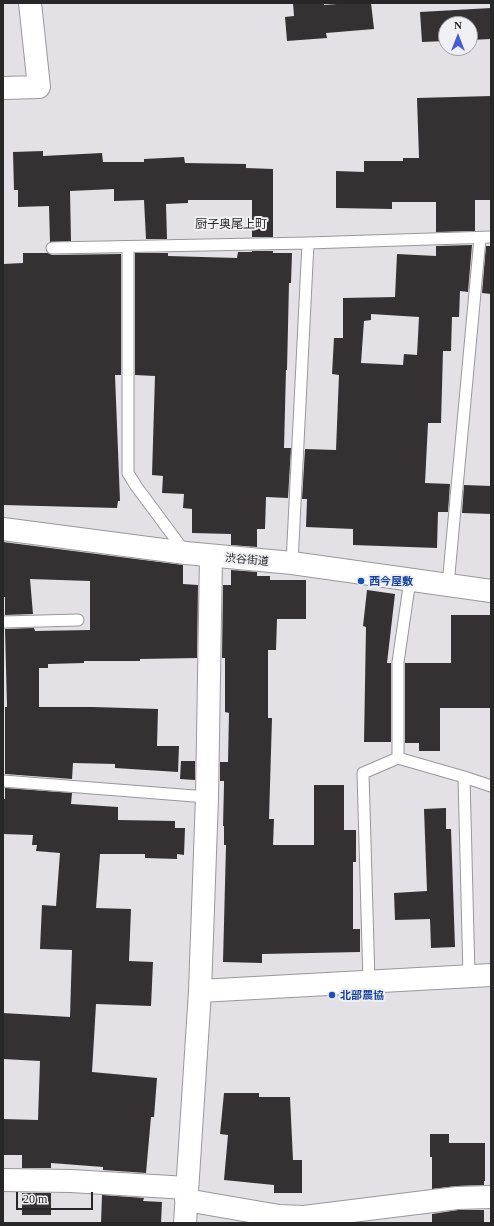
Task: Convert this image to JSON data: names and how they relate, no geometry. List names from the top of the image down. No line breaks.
{"streets":{"street":["渋谷街道"]},"districts":["厨子奥尾上町"],"places":["西今屋敷","北部農協"],"scale_bar":"20 m","north":"top"}
